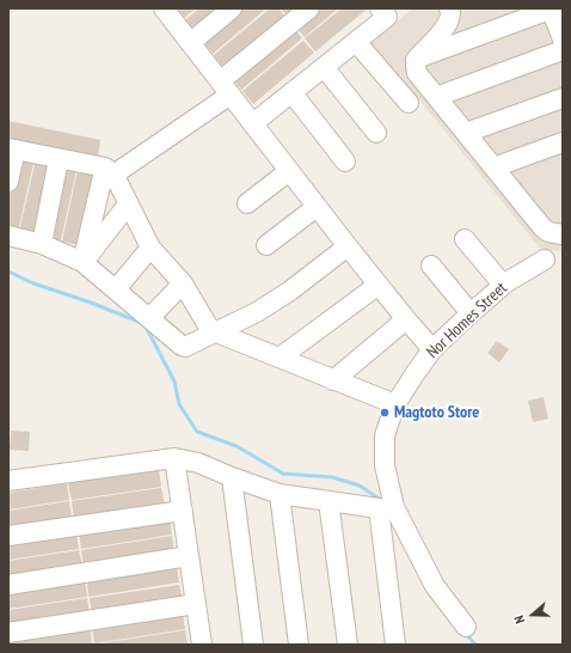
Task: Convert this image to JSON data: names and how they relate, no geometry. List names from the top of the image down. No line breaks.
{"streets":{"street":["Nor Homes Street"]},"places":["Magtoto Store"],"north":"left"}
